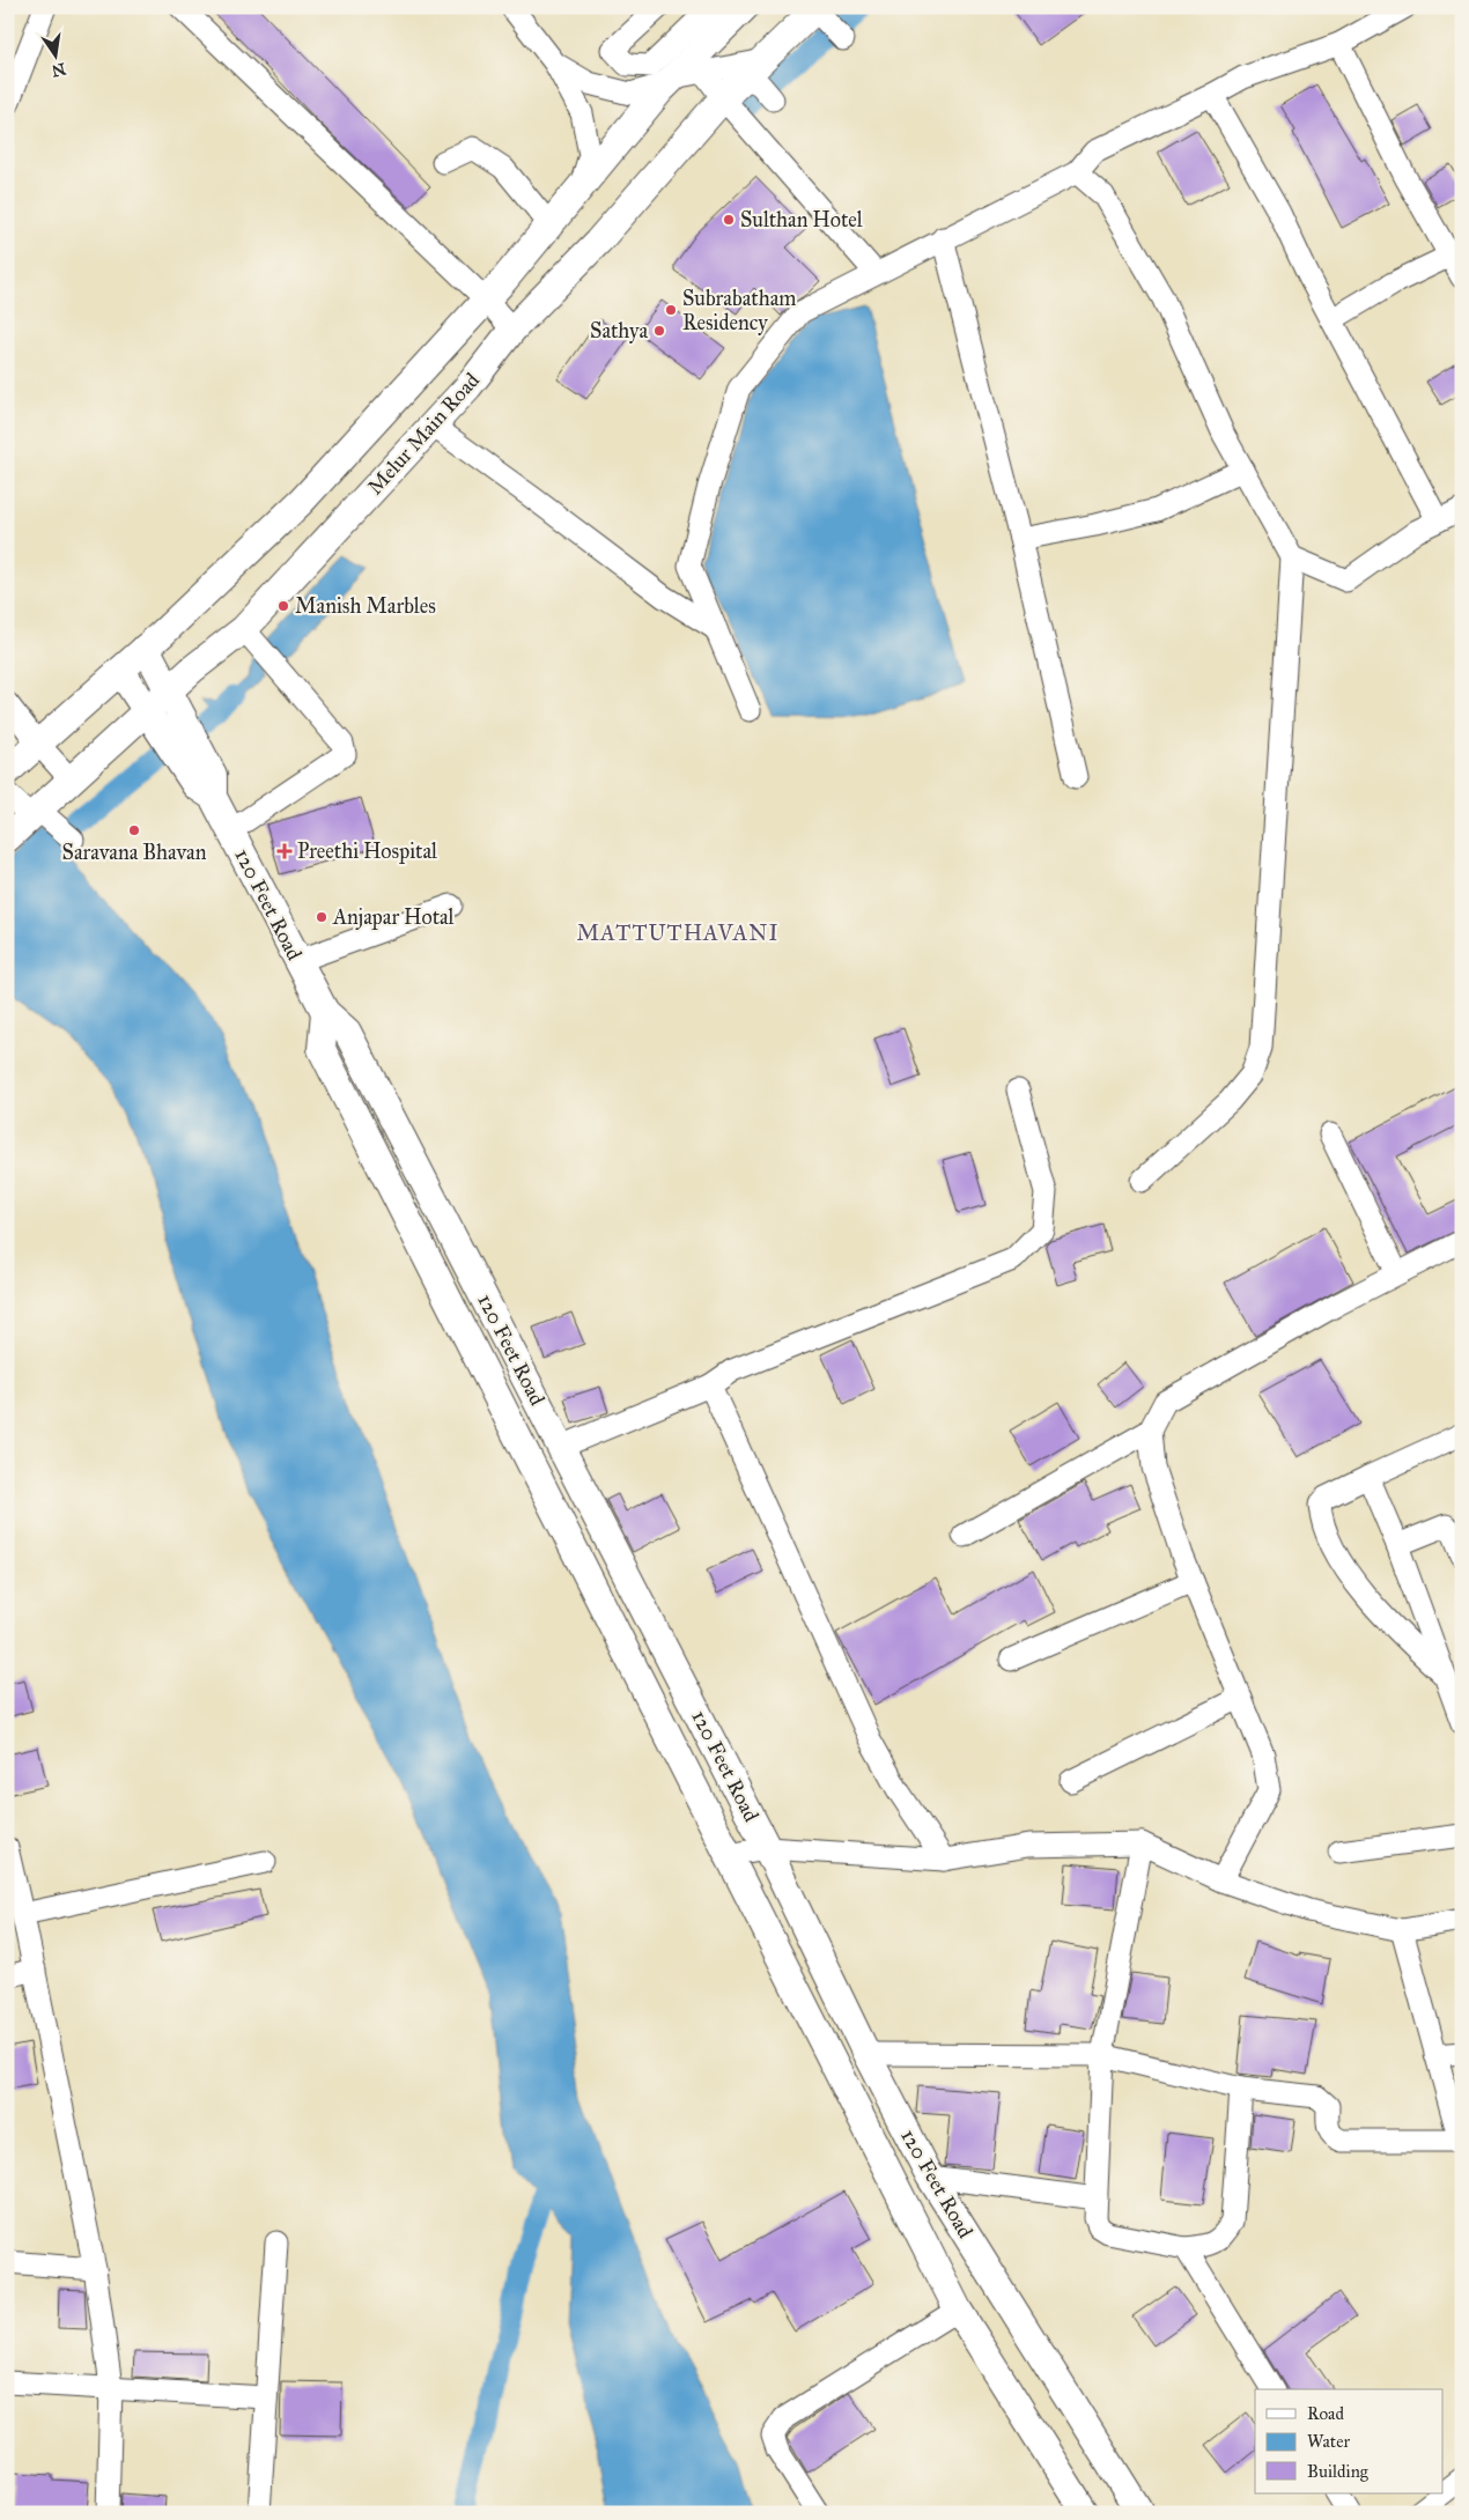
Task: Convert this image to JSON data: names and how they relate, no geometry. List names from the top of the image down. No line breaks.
{"streets":{"main road":["Melur Main Road","120 Feet Road"]},"crossings":[["Melur Main Road","120 Feet Road"]],"districts":["MATTUTHAVANI"],"places":{"other":["Sulthan Hotel","Subrabatham Residency","Sathya","Manish Marbles","Saravana Bhavan","Anjapar Hotal"],"health":["Preethi Hospital"]},"legend":["Road","Water","Building"],"north":"bottom"}
